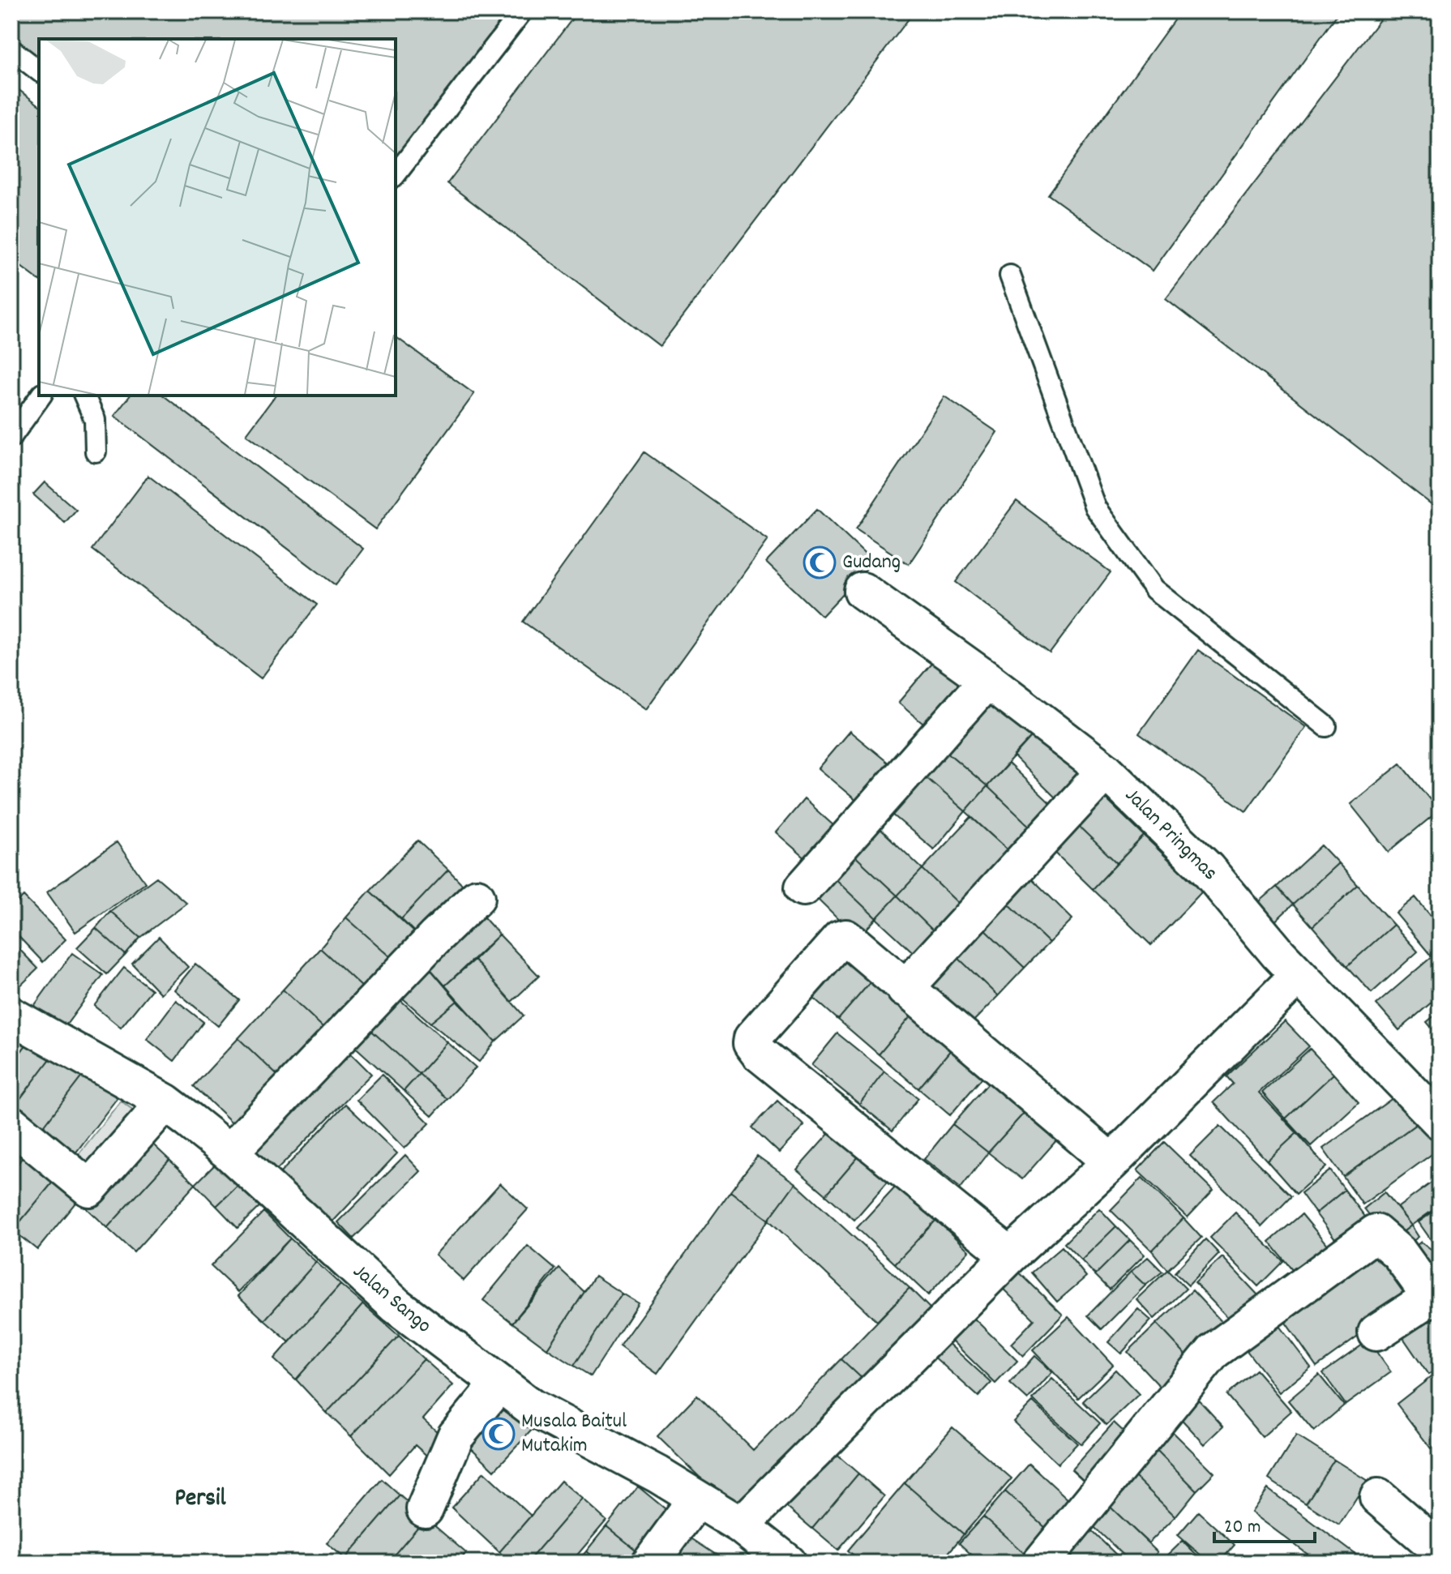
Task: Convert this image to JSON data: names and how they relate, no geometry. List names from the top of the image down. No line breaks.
{"streets":{"street":["Jalan Pringmas","Jalan Sango"]},"districts":["Persil"],"places":{"mosque":["Gudang","Musala Baitul Mutakim"]},"scale_bar":"20 m"}
